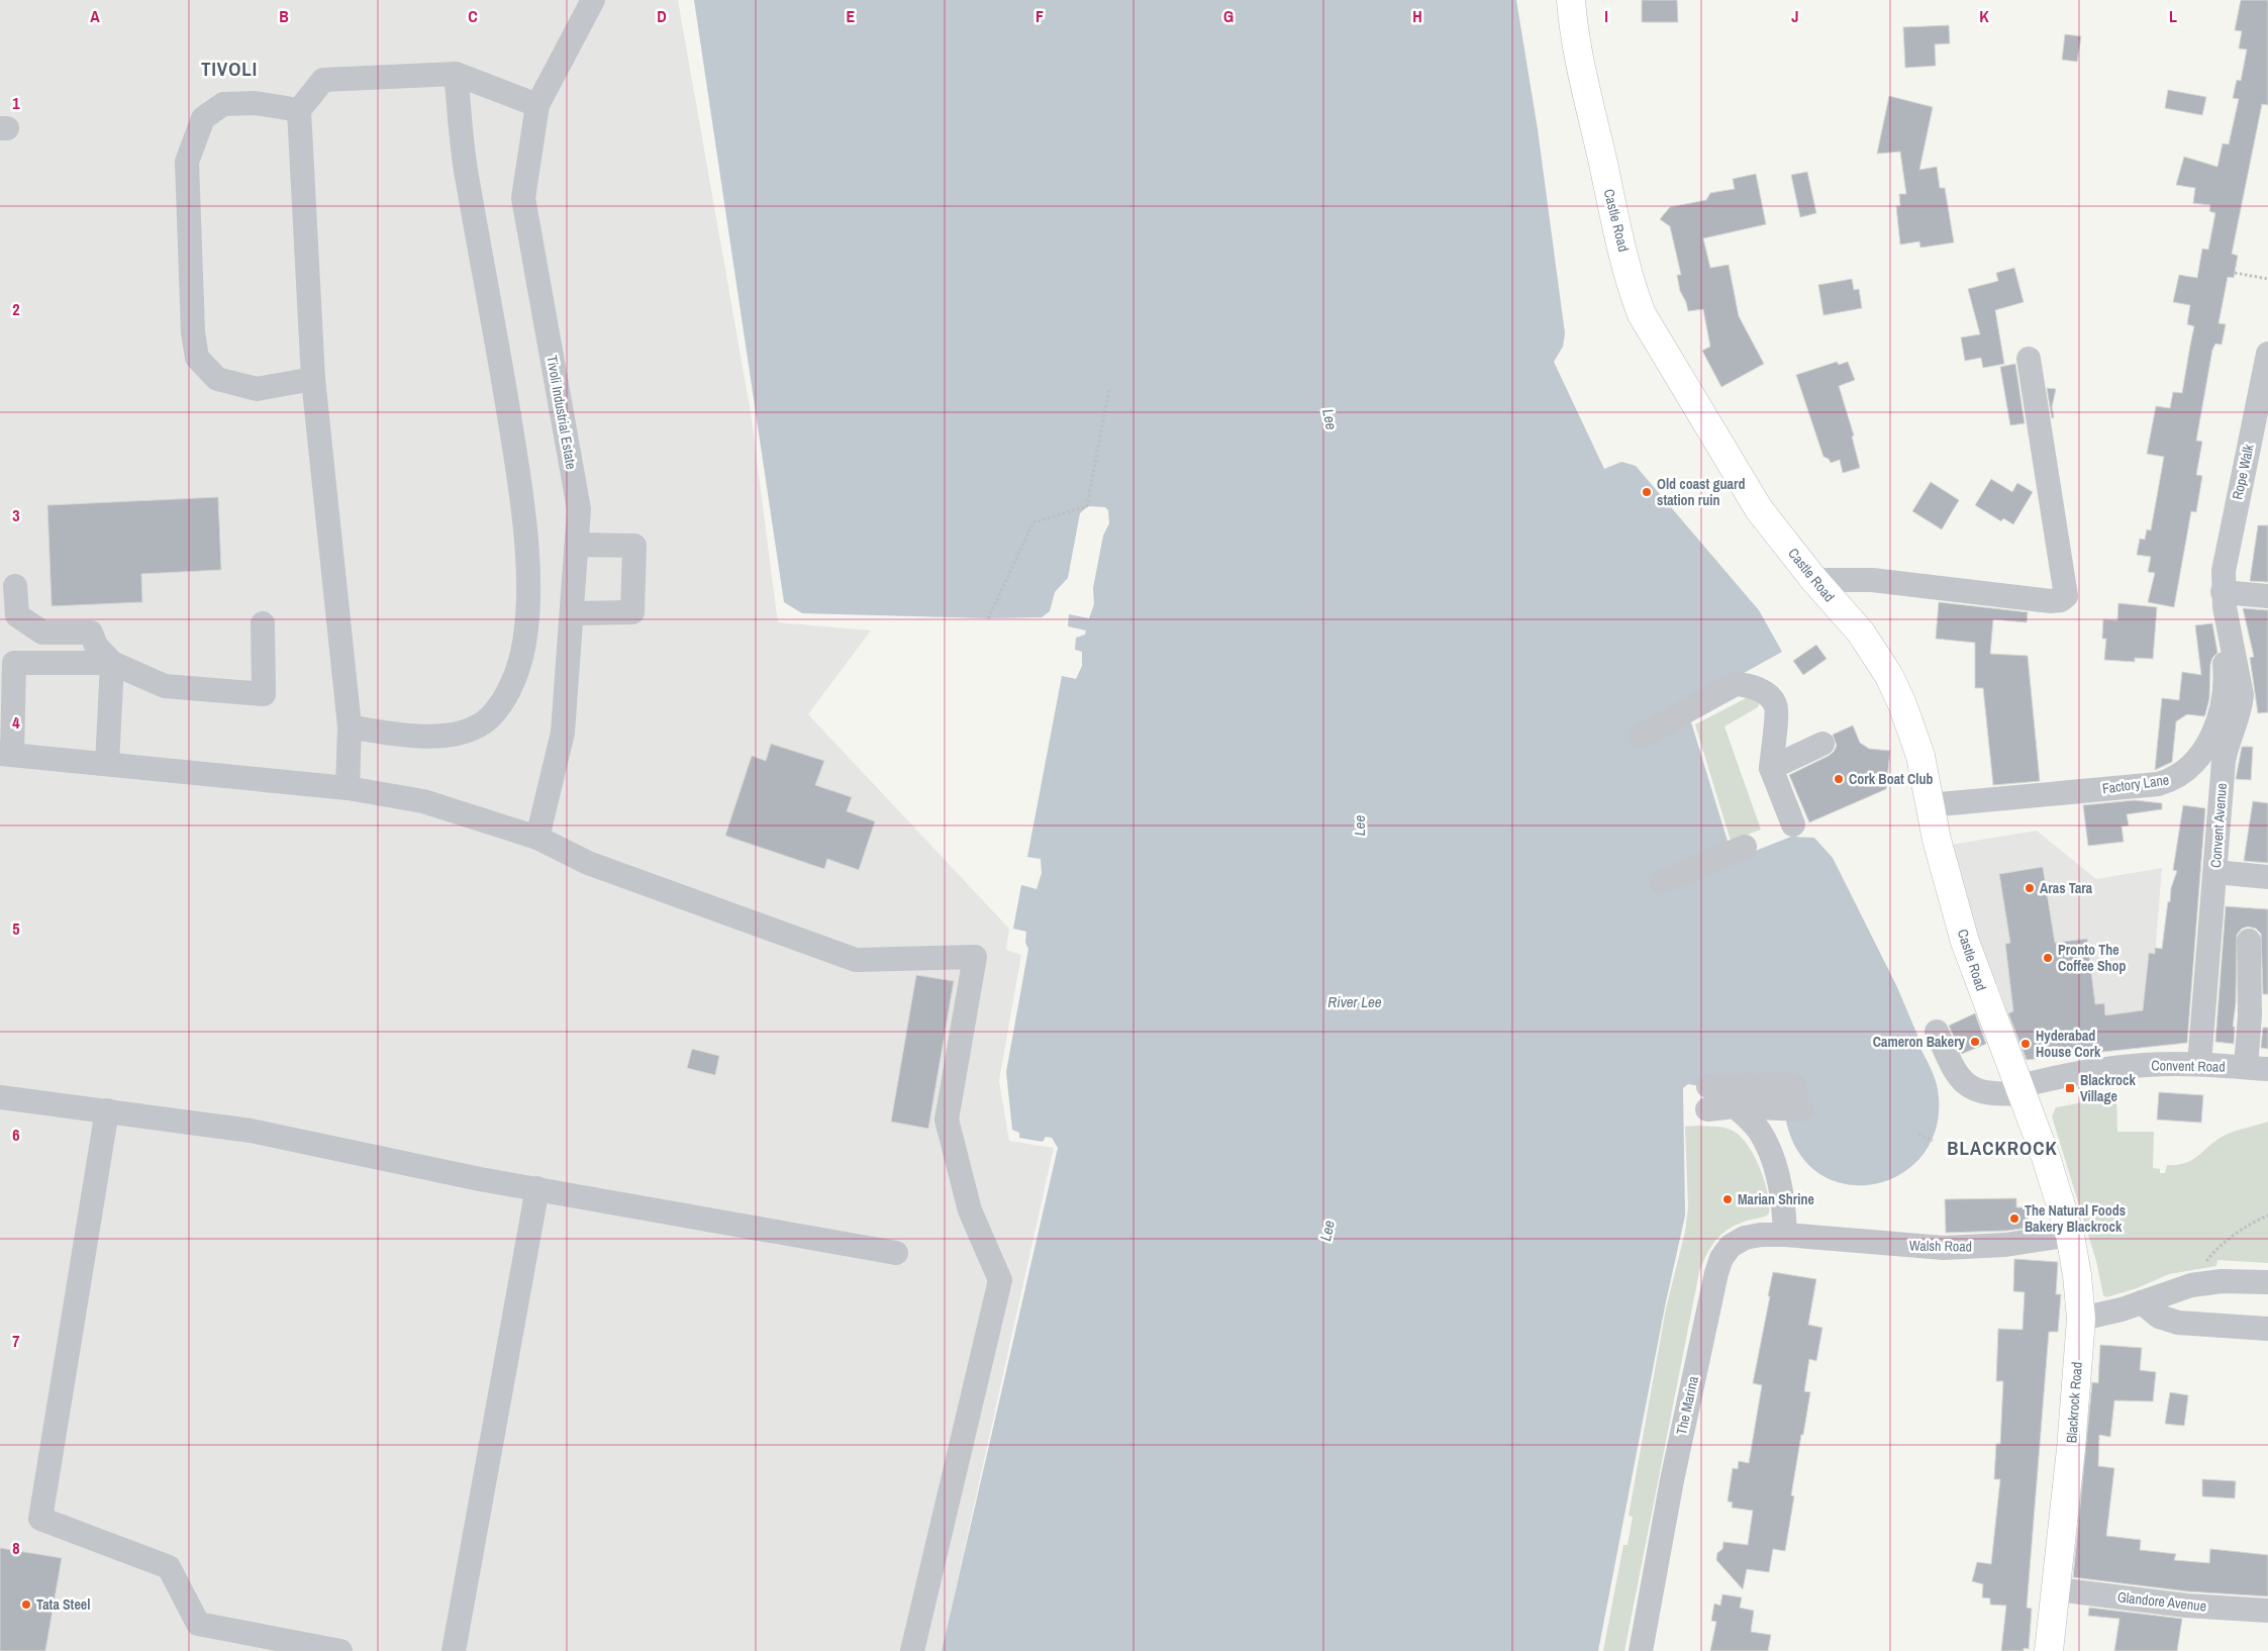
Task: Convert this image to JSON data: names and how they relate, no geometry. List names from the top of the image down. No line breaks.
{"streets":{"main road":["Castle Road","Blackrock Road"],"street":["Tivoli Industrial Estate","Rope Walk","Factory Lane","Convent Avenue","Convent Road","Walsh Road","The Marina","Glandore Avenue"]},"crossings":[["Castle Road","Factory Lane"],["Castle Road","Convent Road"],["Castle Road","Blackrock Road"],["Rope Walk","Convent Avenue"],["Factory Lane","Convent Avenue"],["Convent Avenue","Convent Road"],["Walsh Road","Blackrock Road"],["Walsh Road","The Marina"],["Blackrock Road","Glandore Avenue"]],"districts":["TIVOLI","BLACKROCK"],"water":["Lee","River Lee"],"places":{"other":["Old coast guard station ruin","Cork Boat Club","Aras Tara","Pronto The Coffee Shop","Cameron Bakery","Hyderabad House Cork","Marian Shrine","The Natural Foods Bakery Blackrock","Tata Steel"],"transit":["Blackrock Village"]},"grid":{"columns":["A","B","C","D","E","F","G","H","I","J","K","L"],"rows":["1","2","3","4","5","6","7","8"]}}
